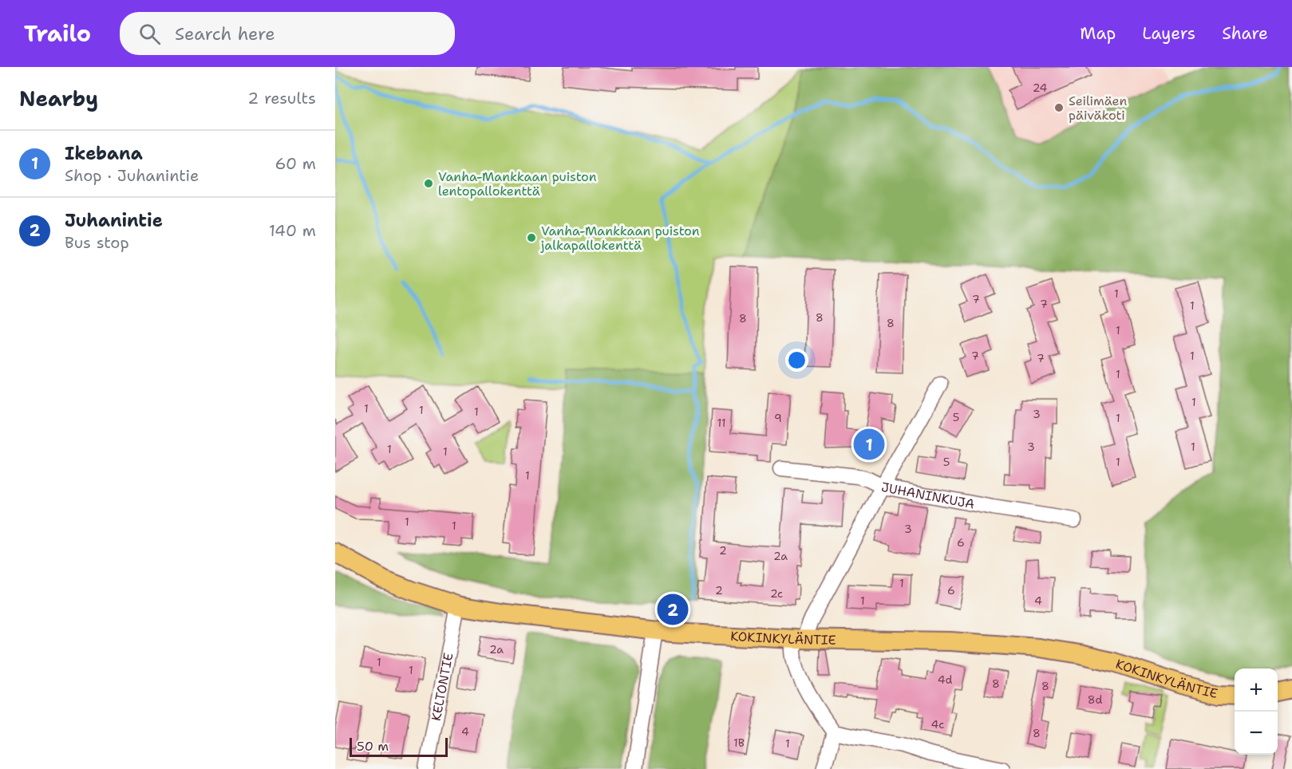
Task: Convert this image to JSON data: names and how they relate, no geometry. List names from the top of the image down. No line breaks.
{"streets":{"main road":["KOKINKYLÄNTIE"],"street":["JUHANINKUJA","KELTONTIE"]},"crossings":[["KOKINKYLÄNTIE","KELTONTIE"]],"places":["Seilimäen päiväkoti","Vanha-Mankkaan puiston lentopallokenttä","Vanha-Mankkaan puiston jalkapallokenttä"],"house_numbers":["24","1","7","7","1","8","8","8","1","7","1","7","1","1","1","1","1","3","5","9","1","11","3","1","1","1","5","1","1","1","1","3","6","2","2a","1","2","6","2c","1","4","2a","1","1","4d","8","8","8d","4c","4","8","1B","1"],"scale_bar":"50 m","page":{"header":"Trailo","search":"Search here","nav":["Map","Layers","Share"],"heading":["Nearby","2 results"],"list":[{"mark":"1","name":"Ikebana","note":"Shop · Juhanintie","value":"60 m"},{"mark":"2","name":"Juhanintie","note":"Bus stop","value":"140 m"}],"pins":["1","2"],"map_buttons":["+","−"],"scale":"50 m"}}
